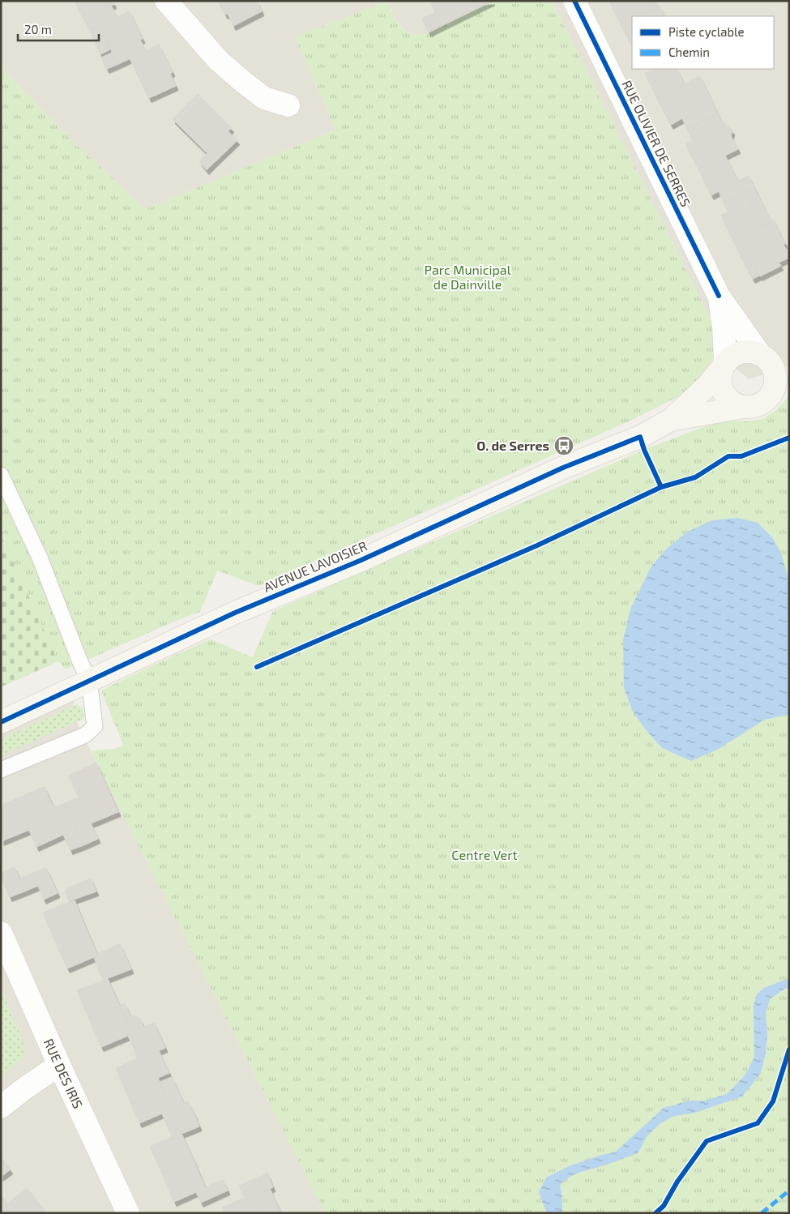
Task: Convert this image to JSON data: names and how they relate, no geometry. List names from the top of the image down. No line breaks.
{"streets":{"main road":["AVENUE LAVOISIER"],"street":["RUE OLIVIER DE SERRES","RUE DES IRIS"]},"crossings":[["RUE OLIVIER DE SERRES","AVENUE LAVOISIER"]],"parks":["Parc Municipal de Dainville","Centre Vert"],"places":{"bus stop":["O. de Serres"]},"legend":["Piste cyclable","Chemin"],"scale_bar":"20 m"}
